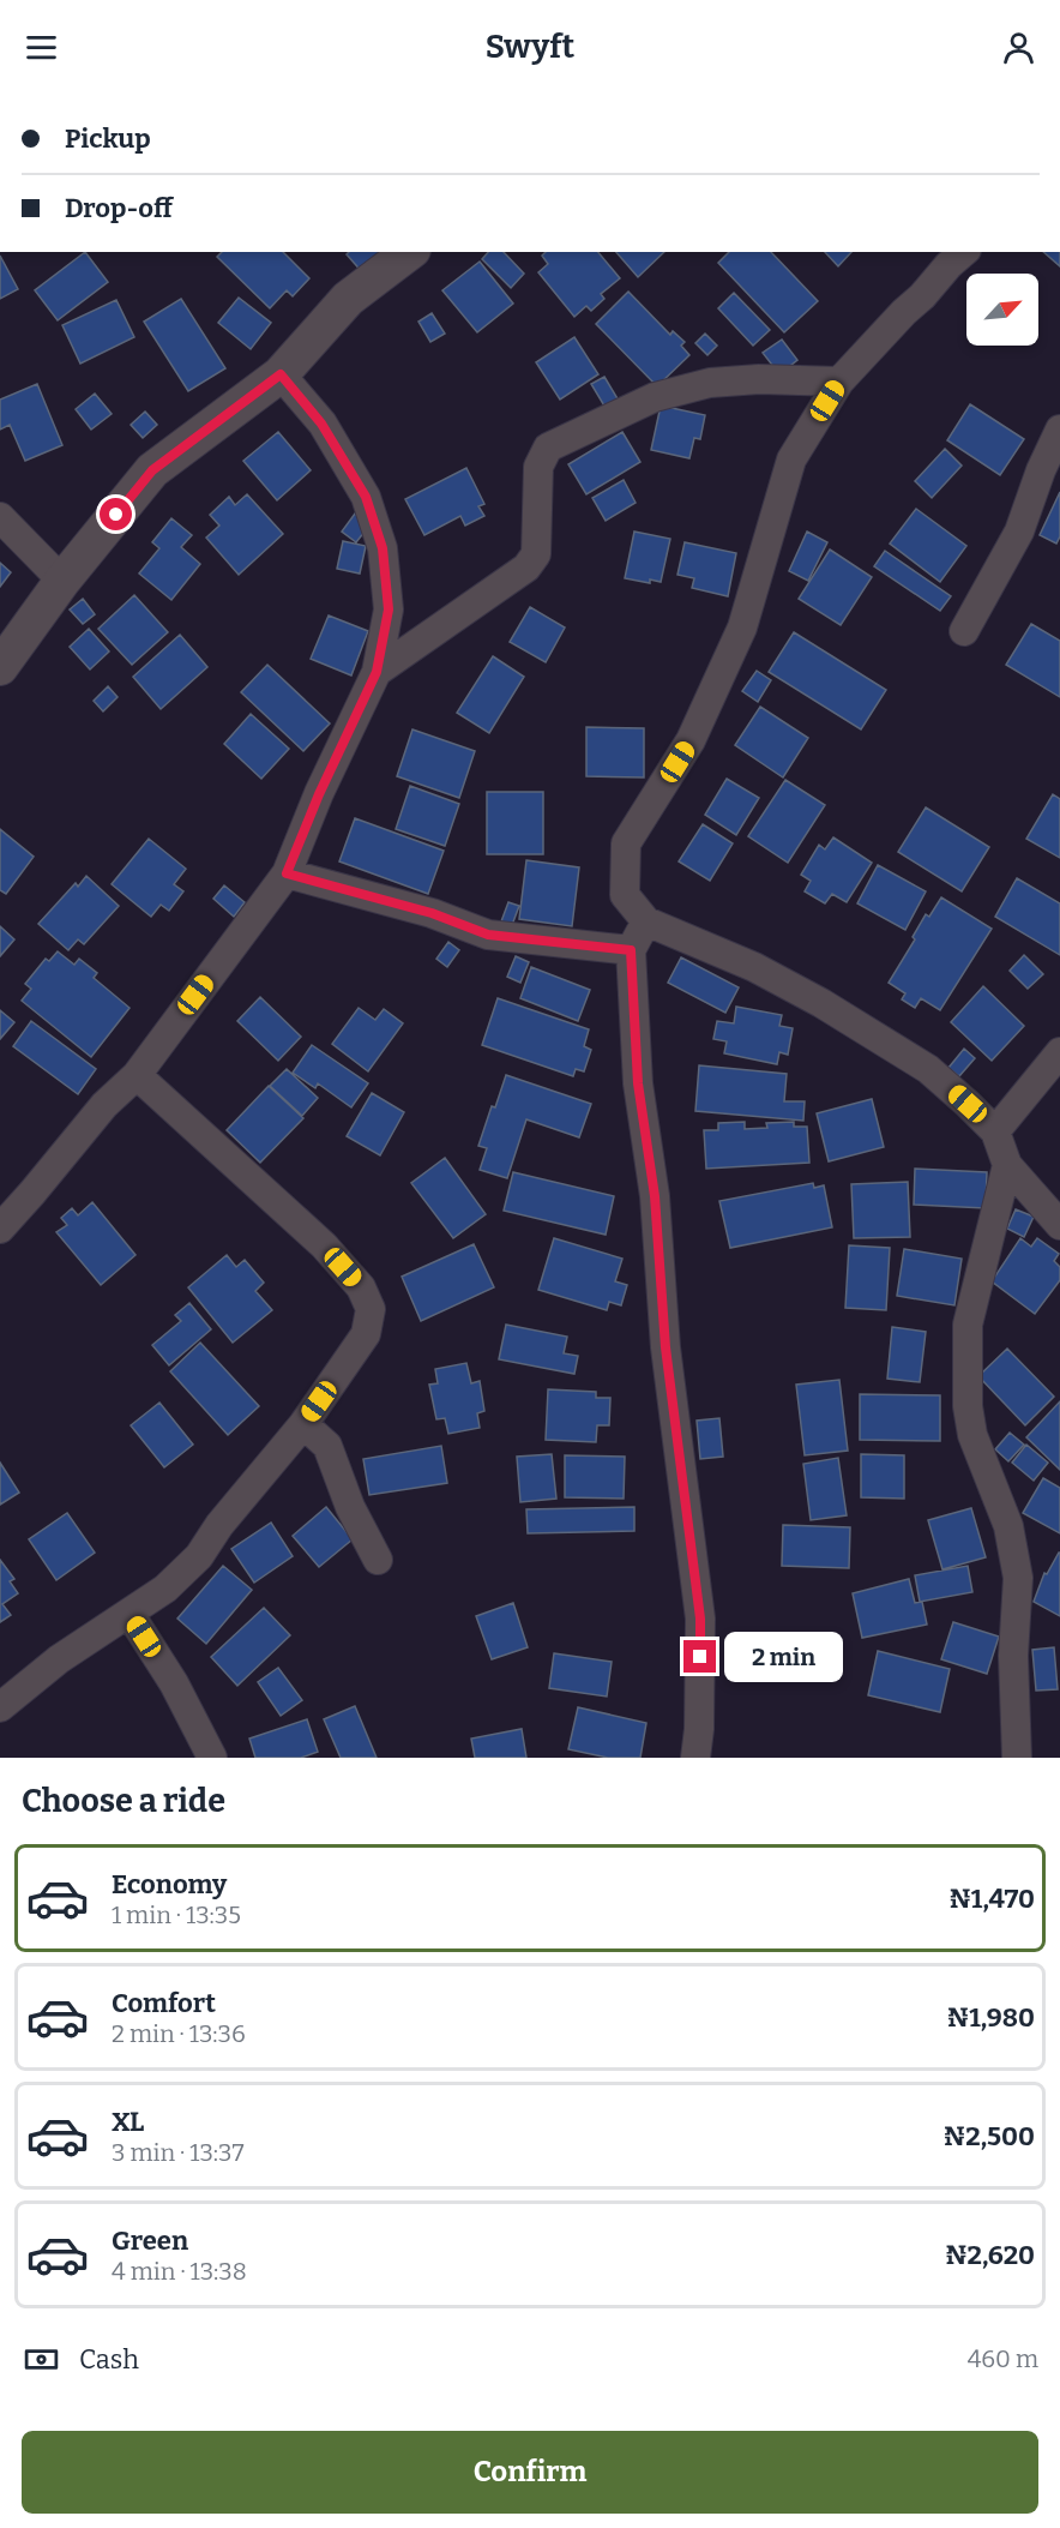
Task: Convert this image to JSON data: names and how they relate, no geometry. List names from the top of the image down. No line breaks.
{"north":"top right","page":{"header":"Swyft","banner":["Pickup","Drop-off"],"bubble":"2 min","heading":"Choose a ride","list":[{"name":"Economy","note":"1 min · 13:35","value":"₦1,470"},{"name":"Comfort","note":"2 min · 13:36","value":"₦1,980"},{"name":"XL","note":"3 min · 13:37","value":"₦2,500"},{"name":"Green","note":"4 min · 13:38","value":"₦2,620"}],"pay":["Cash","460 m"],"buttons":"Confirm"}}
